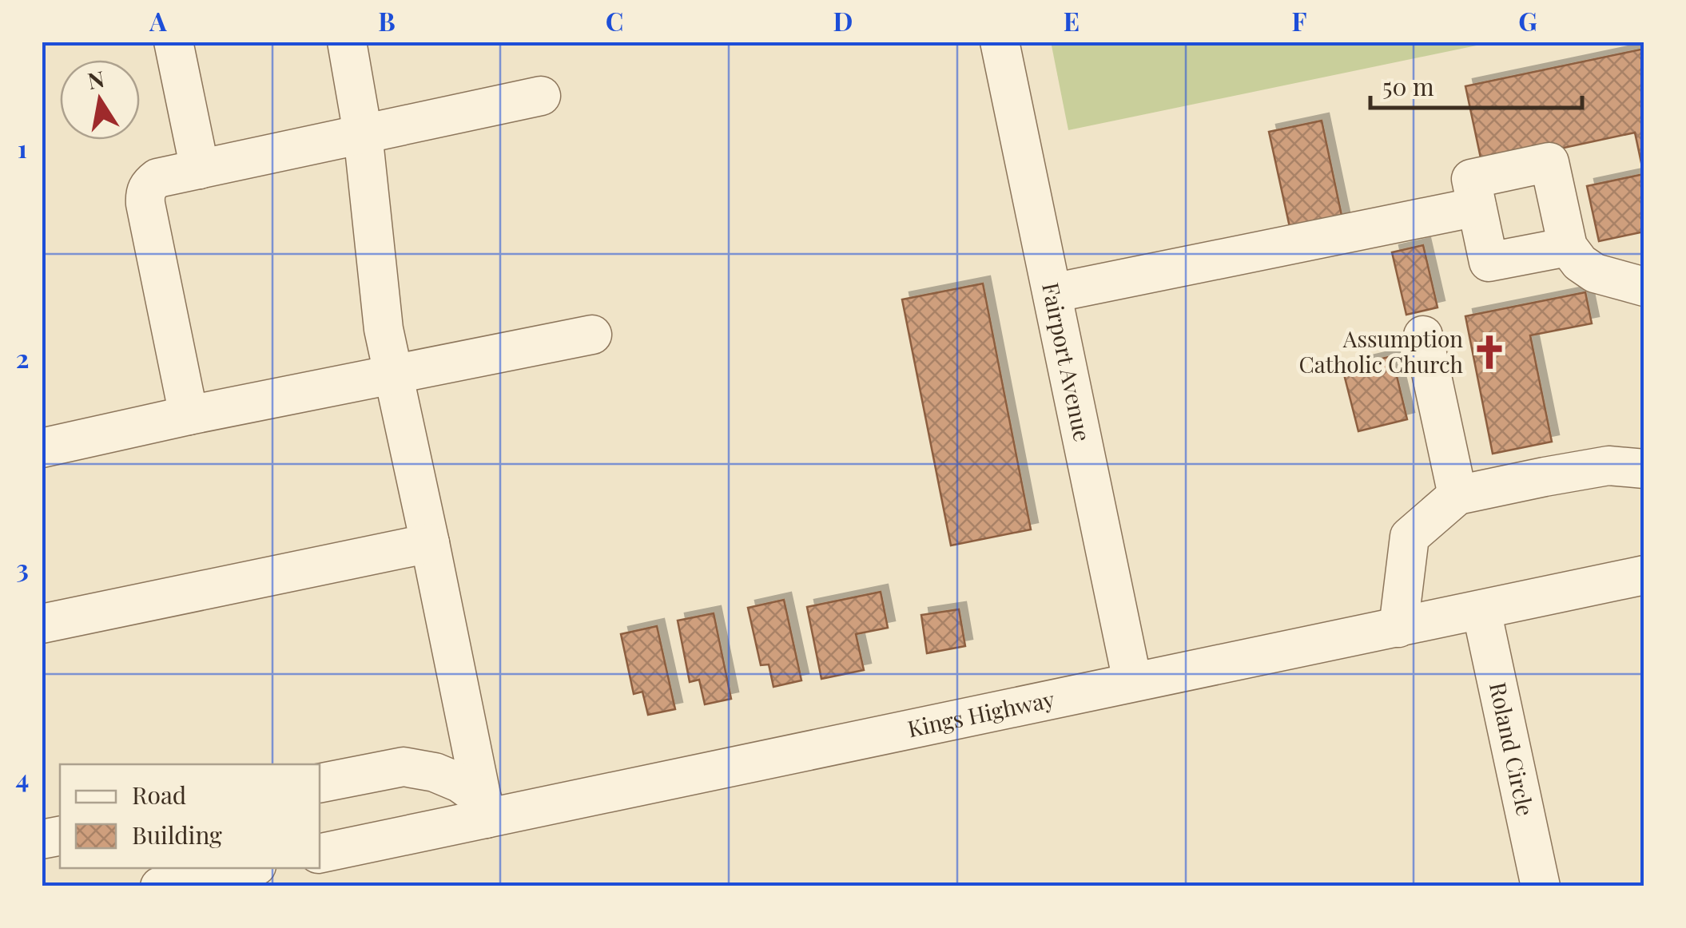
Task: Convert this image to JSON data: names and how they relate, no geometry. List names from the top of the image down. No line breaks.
{"streets":{"street":["Fairport Avenue","Kings Highway","Roland Circle"]},"crossings":[["Fairport Avenue","Kings Highway"],["Kings Highway","Roland Circle"]],"places":{"church":["Assumption Catholic Church"]},"legend":["Road","Building"],"scale_bar":"50 m","north":"top","grid":{"columns":["A","B","C","D","E","F","G"],"rows":["1","2","3","4"]}}
